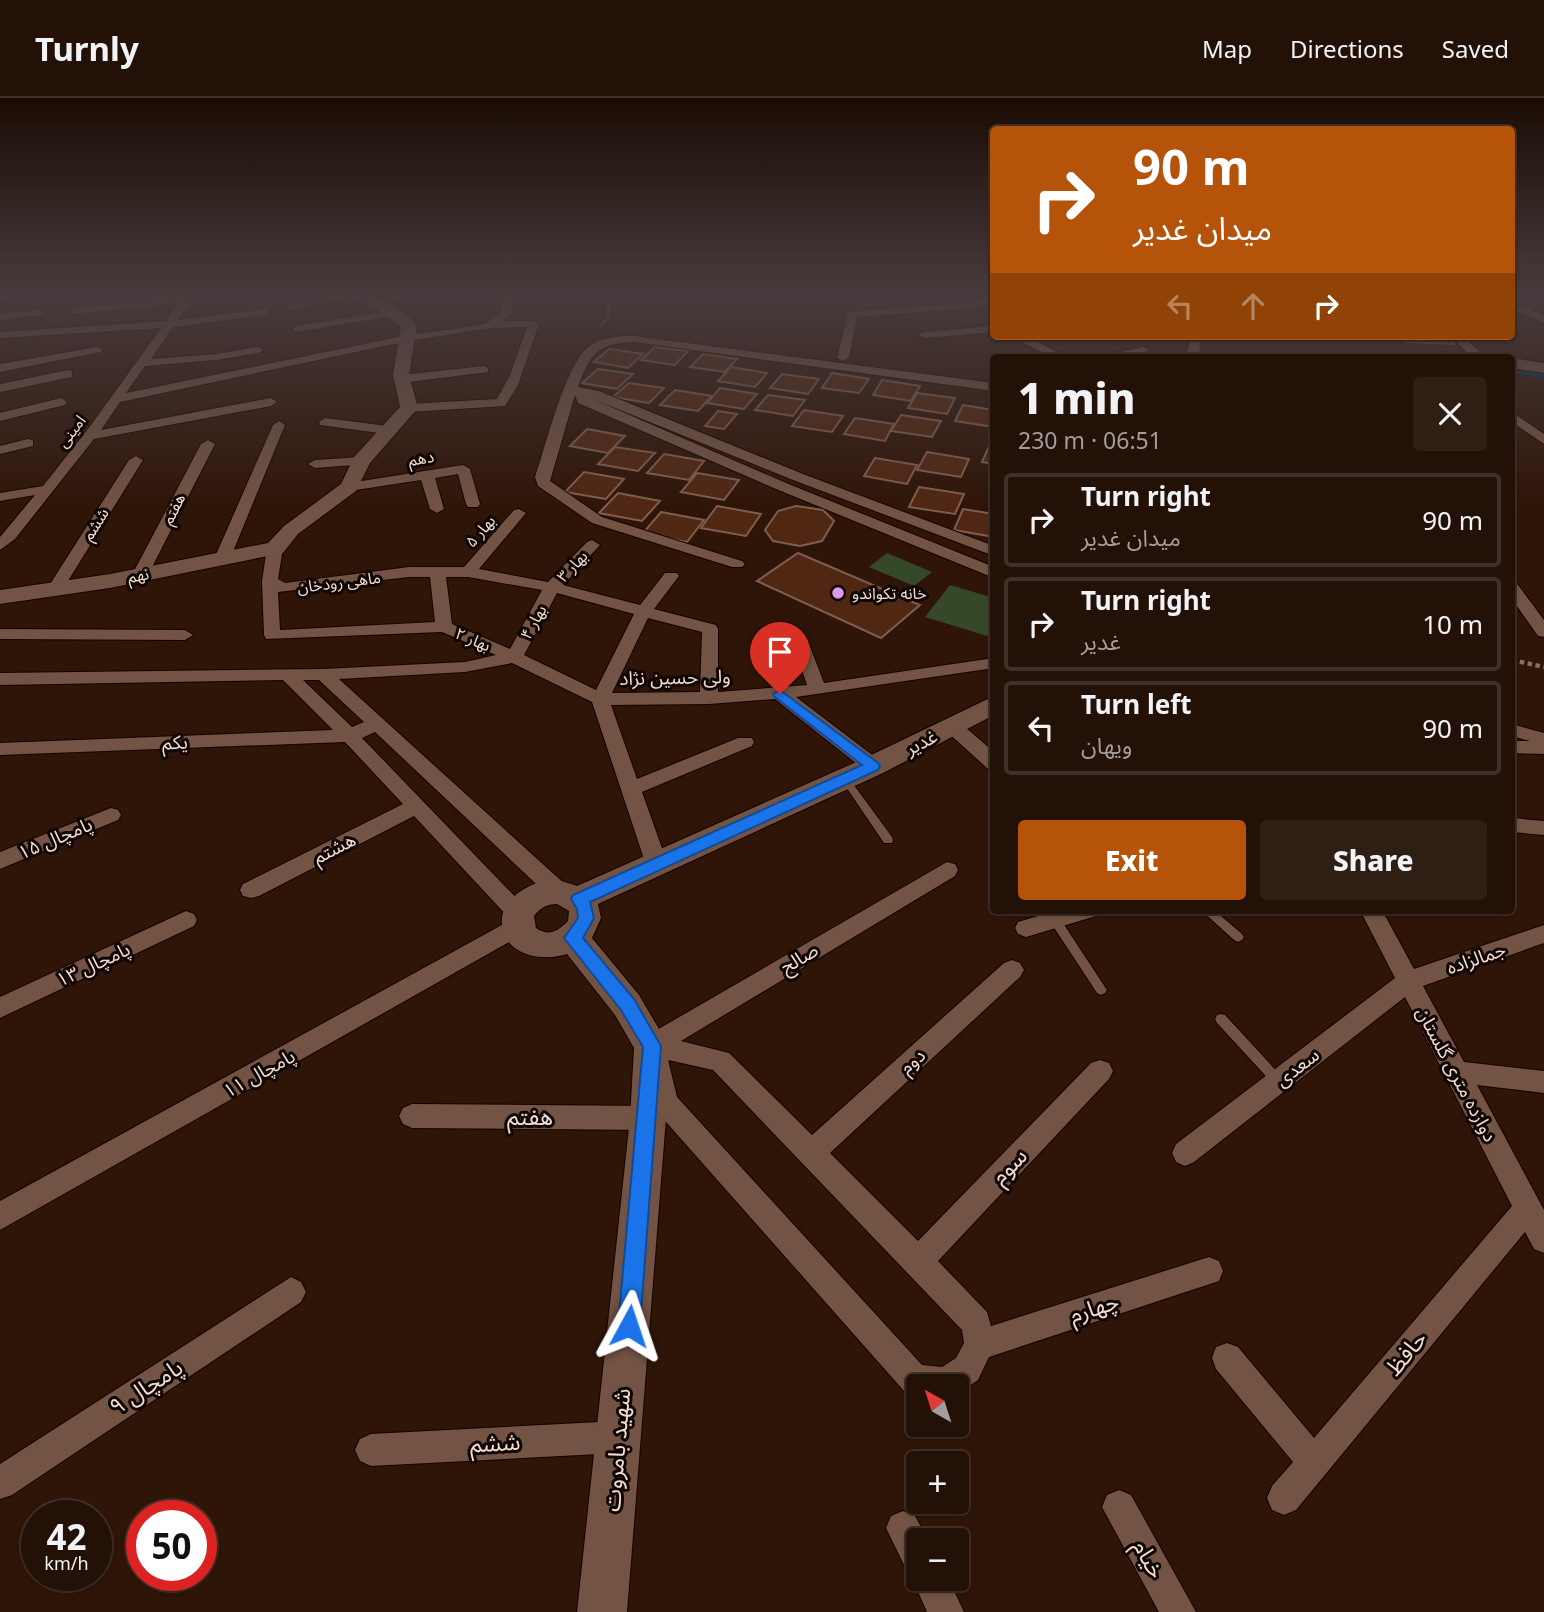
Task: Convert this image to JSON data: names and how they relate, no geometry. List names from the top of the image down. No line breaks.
{"streets":{"main road":["نهم","غدیر","شهید بامروت"],"street":["امینی","دهم","هفتم","ششم","بهار ۵","بهار ۳","ماهی رودخان","بهار ۴","بهار ۲","ولی حسین نژاد","یکم","پامچال ۱۵","هشتم","صالح","جمالزاده","پامچال ۱۳","دوم","سعدی","پامچال ۱۱","دوازده متری گلستان","سوم","چهارم","حافظ","پامچال ۹","خیام"]},"crossings":[["هفتم","نهم"],["هفتم","شهید بامروت"],["ششم","نهم"],["ششم","شهید بامروت"],["بهار ۵","ماهی رودخان"],["بهار ۳","ماهی رودخان"],["بهار ۳","بهار ۴"],["نهم","ماهی رودخان"],["ماهی رودخان","بهار ۴"],["ماهی رودخان","بهار ۲"],["ماهی رودخان","ولی حسین نژاد"],["بهار ۴","بهار ۲"],["بهار ۴","ولی حسین نژاد"],["بهار ۲","ولی حسین نژاد"],["غدیر","پامچال ۱۱"],["صالح","شهید بامروت"],["جمالزاده","سعدی"],["جمالزاده","دوازده متری گلستان"],["سعدی","دوازده متری گلستان"],["دوازده متری گلستان","حافظ"]],"places":["خانه تکواندو"],"north":"top left","page":{"header":"Turnly","nav":["Map","Directions","Saved"],"turn":["90 m","میدان غدیر"],"heading":["1 min","230 m · 06:51"],"list":[{"name":"Turn right","note":"میدان غدیر","value":"90 m"},{"name":"Turn right","note":"غدیر","value":"10 m"},{"name":"Turn left","note":"ویهان","value":"90 m"}],"buttons":["Exit","Share"],"map_buttons":["+","−"],"speed":"42 km/h","limit":"50"}}
